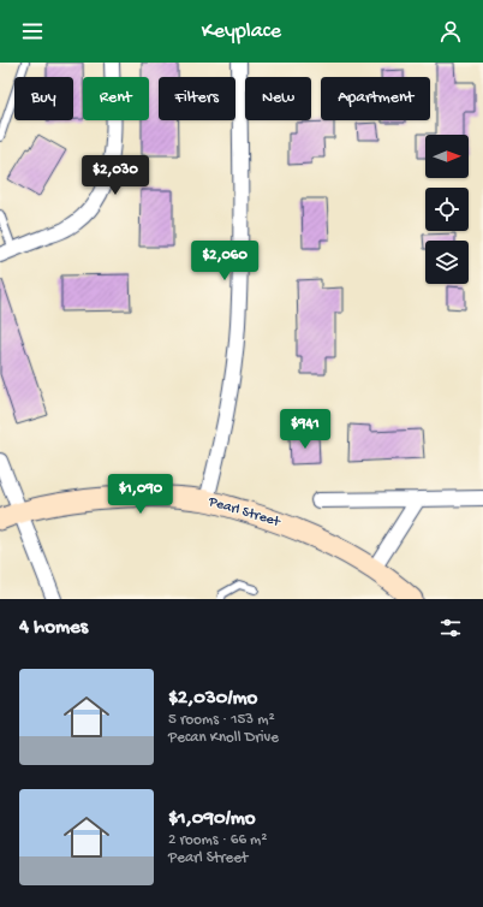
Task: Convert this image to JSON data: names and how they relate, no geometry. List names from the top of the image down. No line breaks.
{"streets":{"street":["Pearl Street"]},"north":"right","page":{"header":"Keyplace","chip":["Buy","Rent","Filters","New","Apartment"],"price":["$2,030","$2,060","$941","$1,090"],"heading":"4 homes","list":[{"name":"$2,030/mo","note":"5 rooms · 153 m² · Pecan Knoll Drive"},{"name":"$1,090/mo","note":"2 rooms · 66 m² · Pearl Street"}]}}
